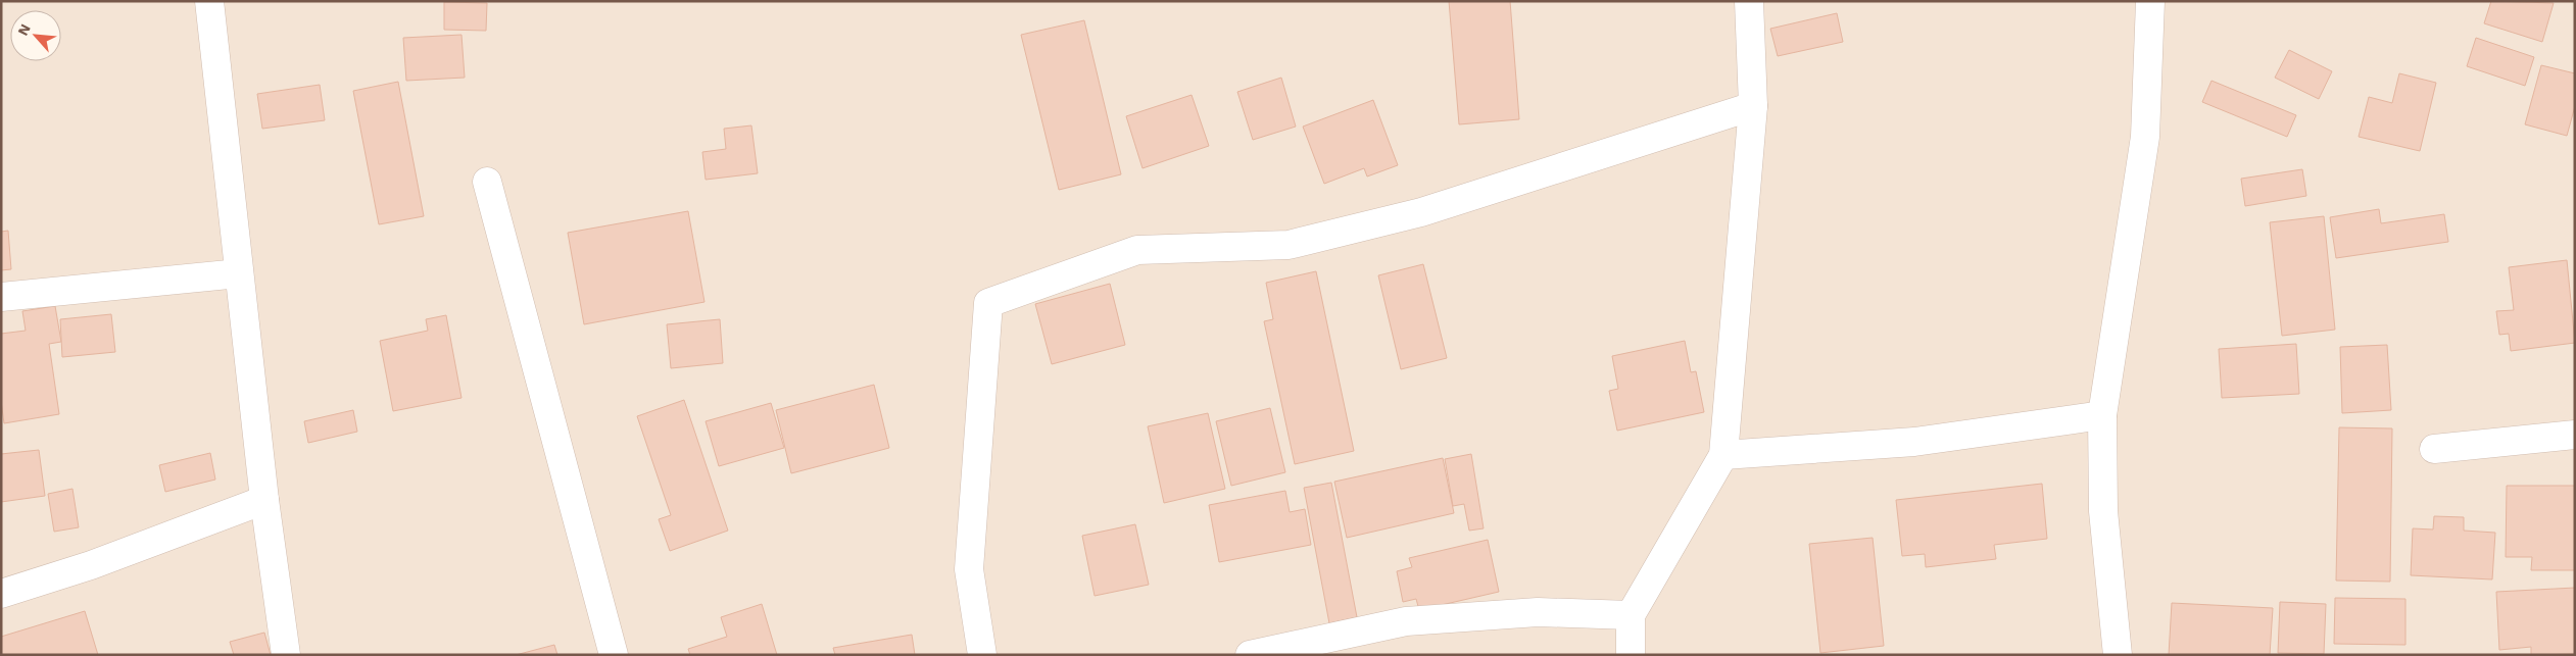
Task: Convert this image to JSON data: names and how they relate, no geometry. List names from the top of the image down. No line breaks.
{"north":"top left"}
